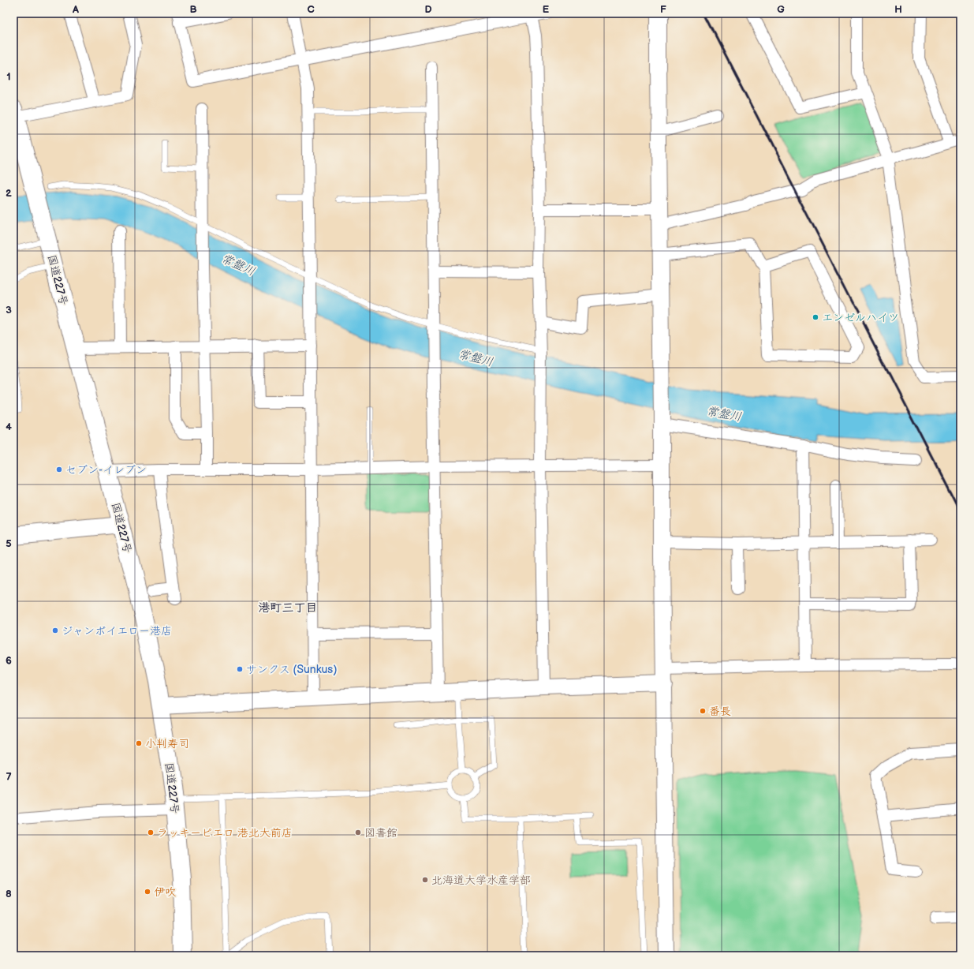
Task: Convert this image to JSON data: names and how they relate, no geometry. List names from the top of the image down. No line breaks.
{"streets":{"main road":["国道227号"]},"districts":["港町三丁目"],"water":["常盤川"],"places":["エンゼルハイツ","セブン-イレブン","ジャンボイエロー港店","サンクス (Sunkus)","番長","小判寿司","ラッキーピエロ 港北大前店","図書館","北海道大学水産学部","伊吹"],"grid":{"columns":["A","B","C","D","E","F","G","H"],"rows":["1","2","3","4","5","6","7","8"]}}
